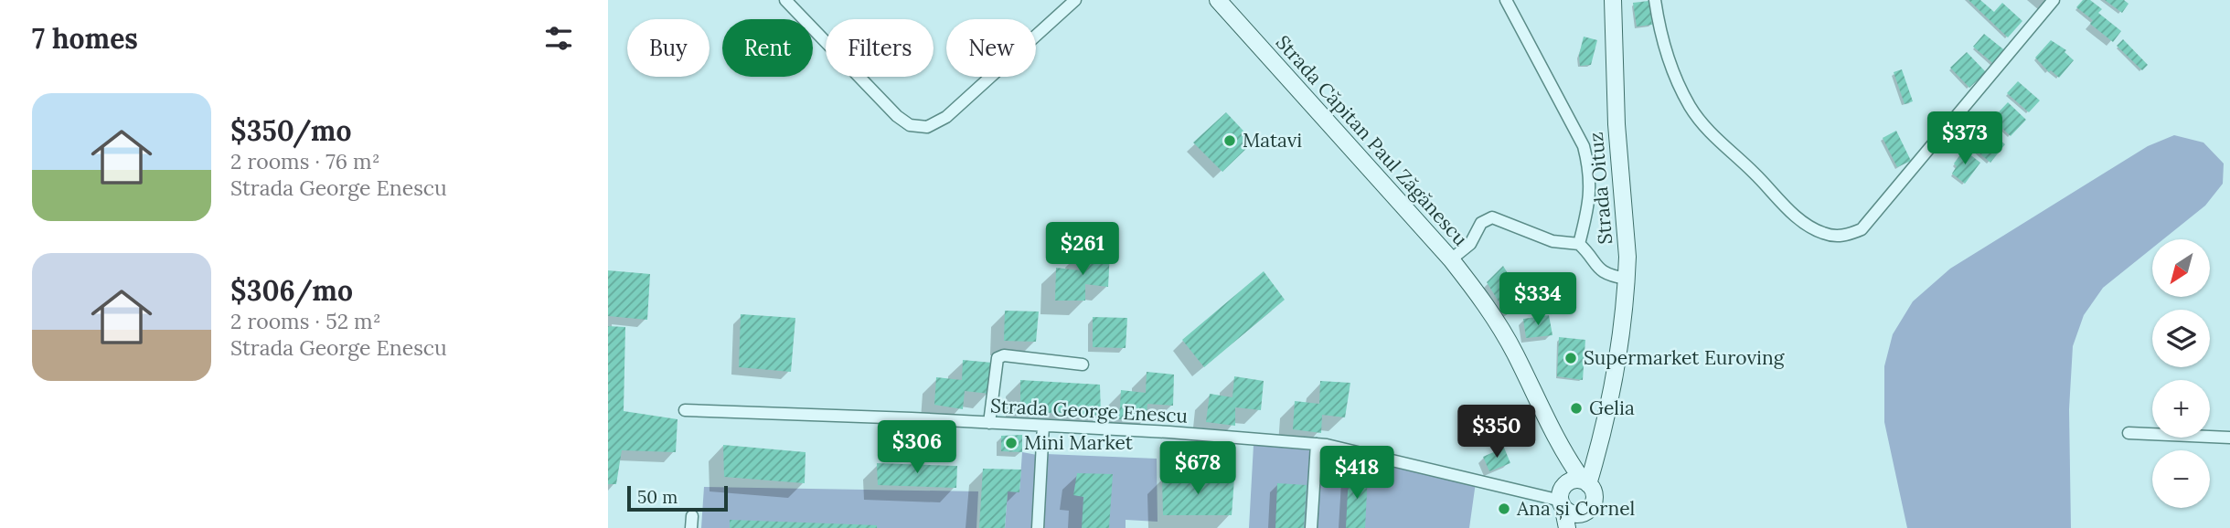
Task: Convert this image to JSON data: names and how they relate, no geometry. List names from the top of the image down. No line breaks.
{"streets":{"main road":["Strada Căpitan Paul Zăgănescu","Strada Oituz"],"street":["Strada George Enescu"]},"crossings":[["Strada Căpitan Paul Zăgănescu","Strada Oituz"],["Strada Căpitan Paul Zăgănescu","Strada George Enescu"],["Strada Oituz","Strada George Enescu"]],"places":["Matavi","Supermarket Euroving","Gelia","Mini Market","Ana și Cornel"],"scale_bar":"50 m","north":"bottom left","page":{"heading":"7 homes","chip":["Buy","Rent","Filters","New"],"list":[{"name":"$350/mo","note":"2 rooms · 76 m² · Strada George Enescu"},{"name":"$306/mo","note":"2 rooms · 52 m² · Strada George Enescu"}],"price":["$373","$261","$334","$350","$306","$678","$418"],"map_buttons":["+","−"],"scale":"50 m"}}
